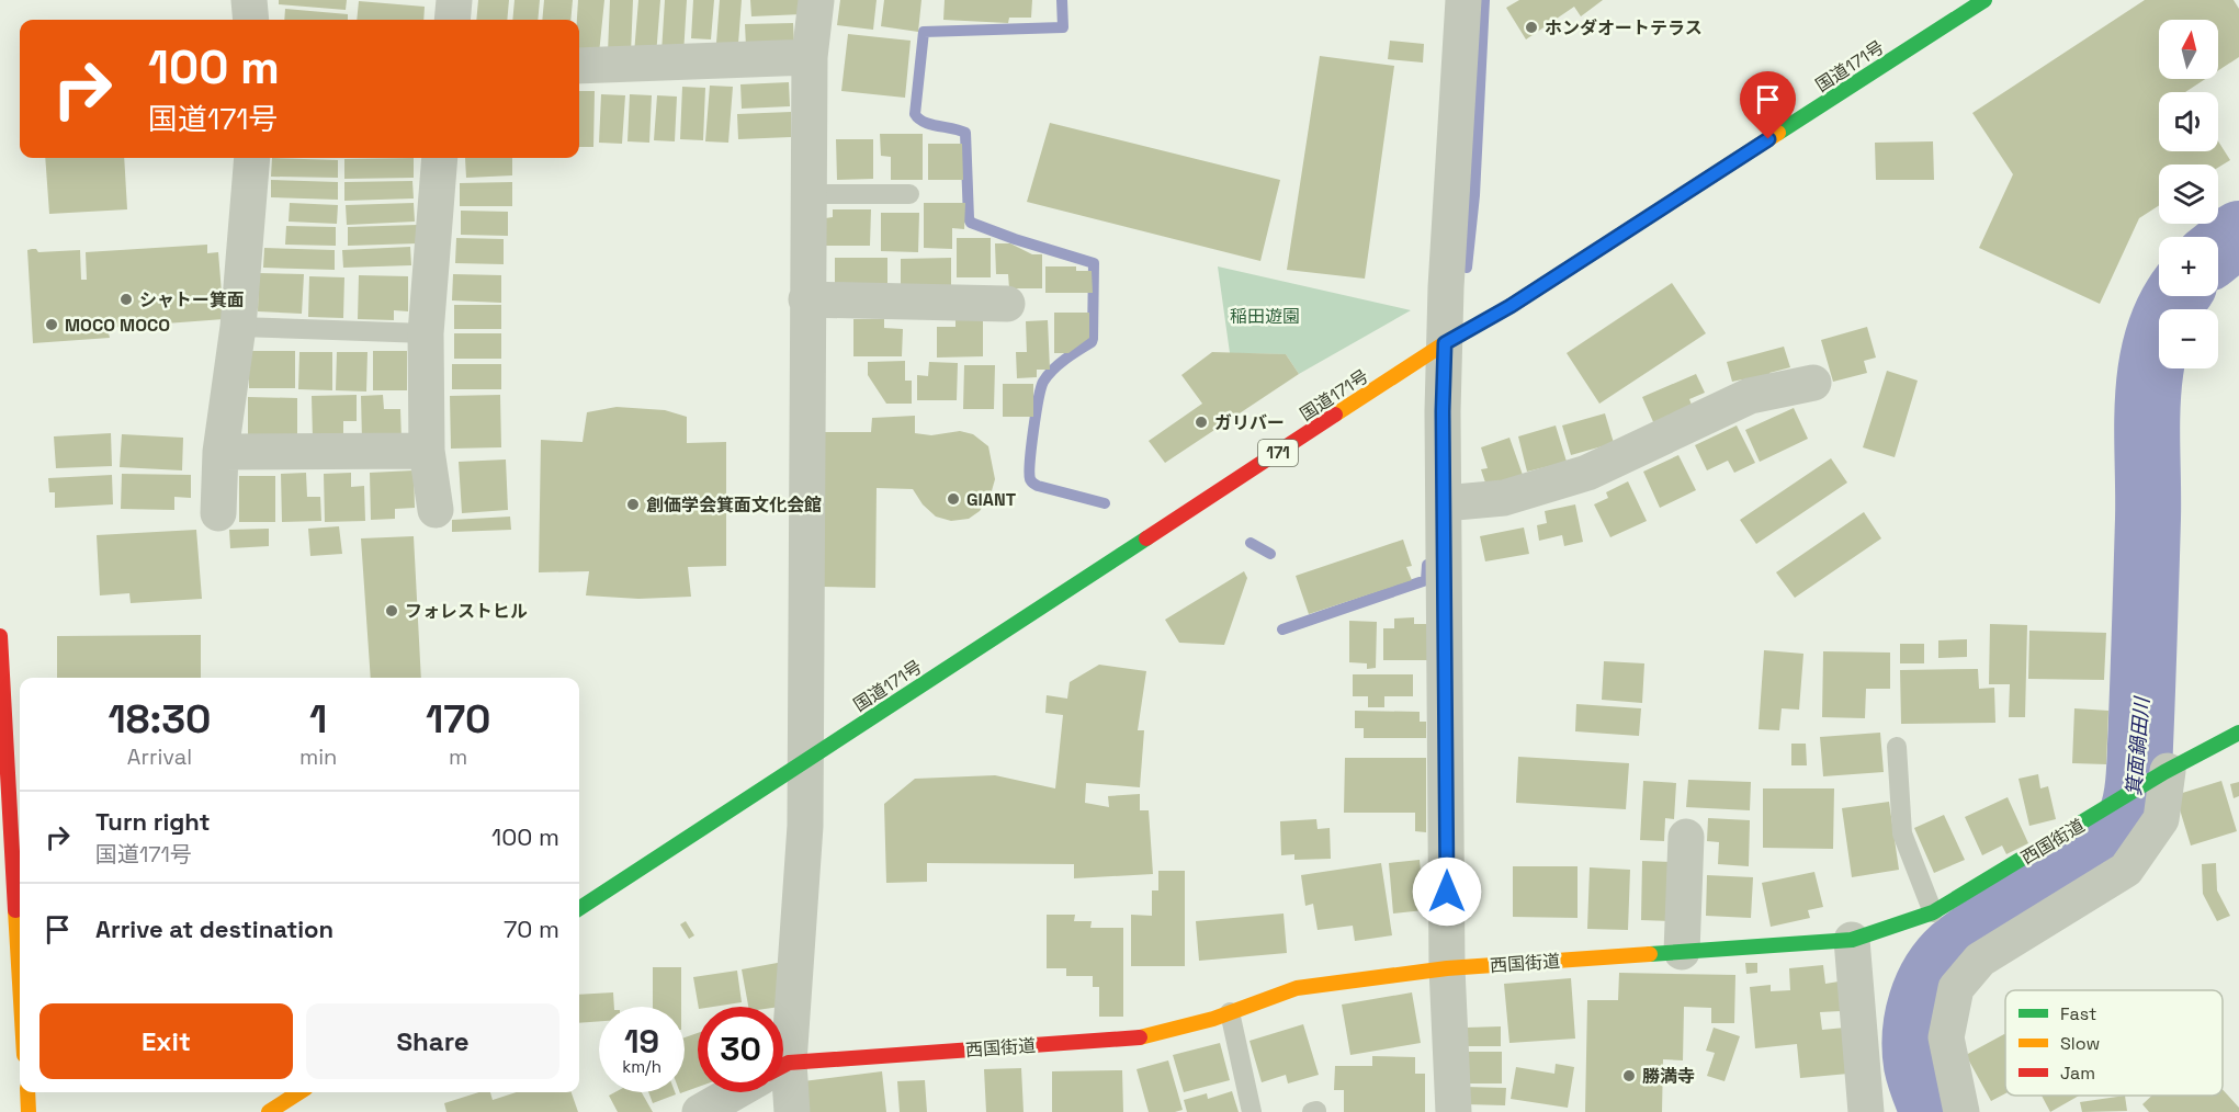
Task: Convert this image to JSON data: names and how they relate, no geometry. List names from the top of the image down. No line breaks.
{"streets":{"main road":["国道171号","171","西国街道"]},"water":["箕面鍋田川"],"parks":["稲田遊園"],"places":["ホンダオートテラス","シャトー箕面","MOCO MOCO","ガリバー","GIANT","創価学会箕面文化会館","フォレストヒル","勝満寺"],"legend":["Fast","Slow","Jam"],"north":"top","page":{"map_buttons":["+","−"],"turn":["100 m","国道171号"],"eta":["18:30","Arrival","1","min","170","m"],"list":[{"name":"Turn right","note":"国道171号","value":"100 m"},{"name":"Arrive at destination","value":"70 m"}],"buttons":["Exit","Share"],"speed":"19 km/h","limit":"30"}}
